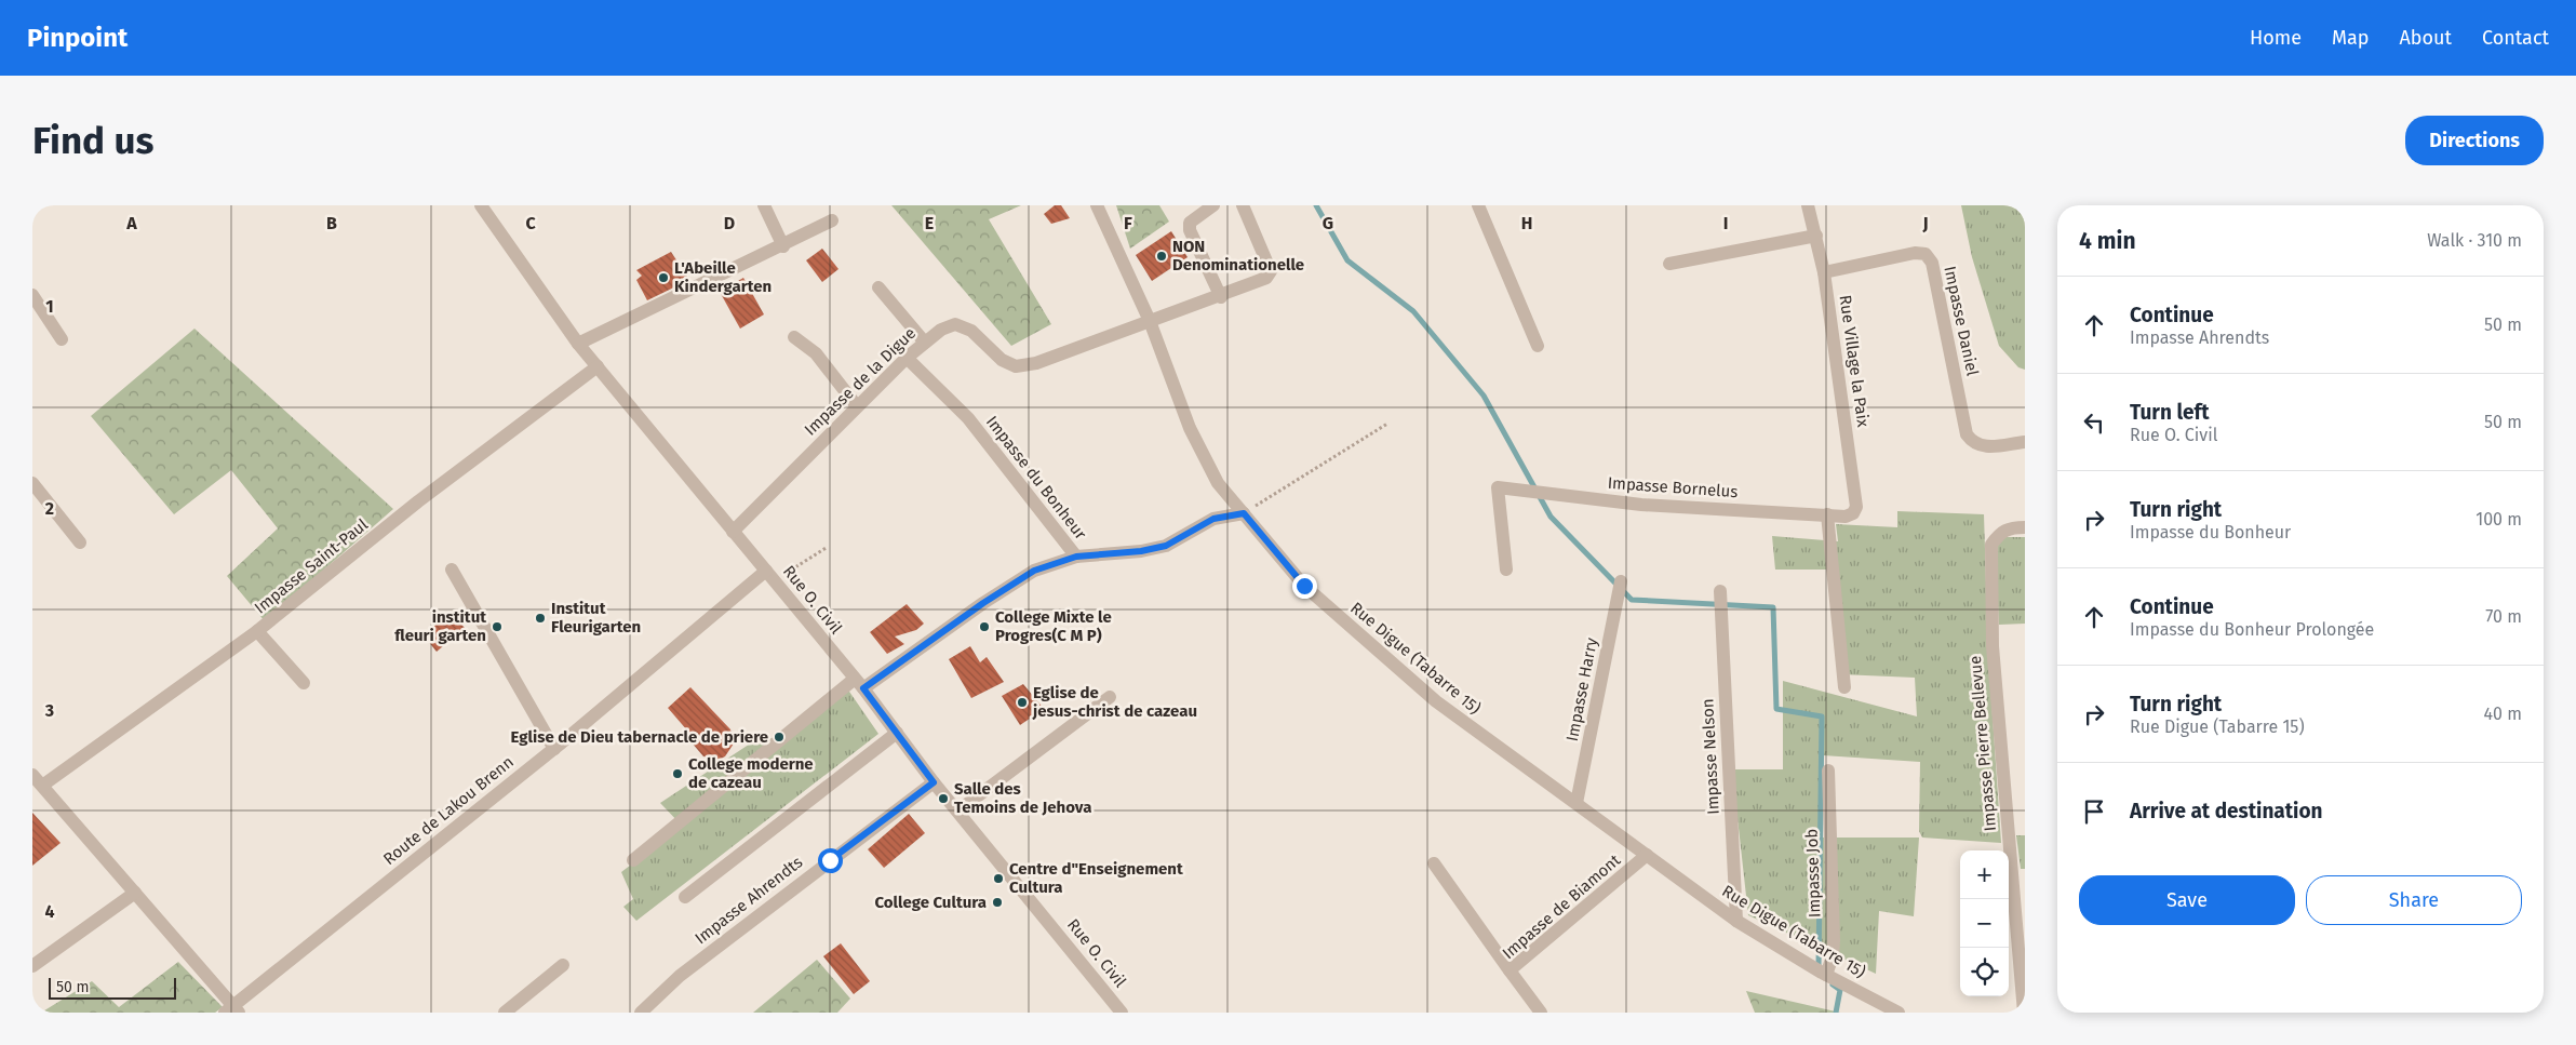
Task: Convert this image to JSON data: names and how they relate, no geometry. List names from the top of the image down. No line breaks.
{"streets":{"street":["Impasse Daniel","Rue Village la Paix","Impasse de la Digue","Impasse du Bonheur","Impasse Bornelus","Impasse Saint-Paul","Rue O. Civil","Rue Digue (Tabarre 15)","Impasse Harry","Impasse Pierre Bellevue","Impasse Nelson","Route de Lakou Brenn","Impasse Job","Impasse Ahrendts","Impasse de Biamont"]},"crossings":[["Impasse Daniel","Rue Village la Paix"],["Rue Village la Paix","Impasse Bornelus"],["Impasse de la Digue","Impasse du Bonheur"],["Impasse de la Digue","Rue O. Civil"],["Impasse de la Digue","Rue Digue (Tabarre 15)"],["Impasse du Bonheur","Rue O. Civil"],["Impasse Saint-Paul","Rue O. Civil"],["Rue O. Civil","Route de Lakou Brenn"],["Rue O. Civil","Impasse Ahrendts"],["Rue Digue (Tabarre 15)","Impasse Harry"],["Rue Digue (Tabarre 15)","Impasse Nelson"],["Rue Digue (Tabarre 15)","Impasse Job"],["Rue Digue (Tabarre 15)","Impasse de Biamont"]],"places":["NON Denominationelle","L'Abeille Kindergarten","Institut Fleurigarten","institut fleuri garten","College Mixte le Progres(C M P)","Eglise de jesus-christ de cazeau","Eglise de Dieu tabernacle de priere","College moderne de cazeau","Salle des Temoins de Jehova","Centre d\"Enseignement Cultura","College Cultura"],"scale_bar":"50 m","page":{"header":"Pinpoint","nav":["Home","Map","About","Contact"],"buttons":["Directions",["Save","Share"]],"title":"Find us","heading":["4 min","Walk · 310 m"],"list":[["Continue","Impasse Ahrendts","50 m"],["Turn left","Rue O. Civil","50 m"],["Turn right","Impasse du Bonheur","100 m"],["Continue","Impasse du Bonheur Prolongée","70 m"],["Turn right","Rue Digue (Tabarre 15)","40 m"],"Arrive at destination"],"map_buttons":["+","−"],"scale":"50 m"},"grid":{"columns":["A","B","C","D","E","F","G","H","I","J"],"rows":["1","2","3","4"]}}
